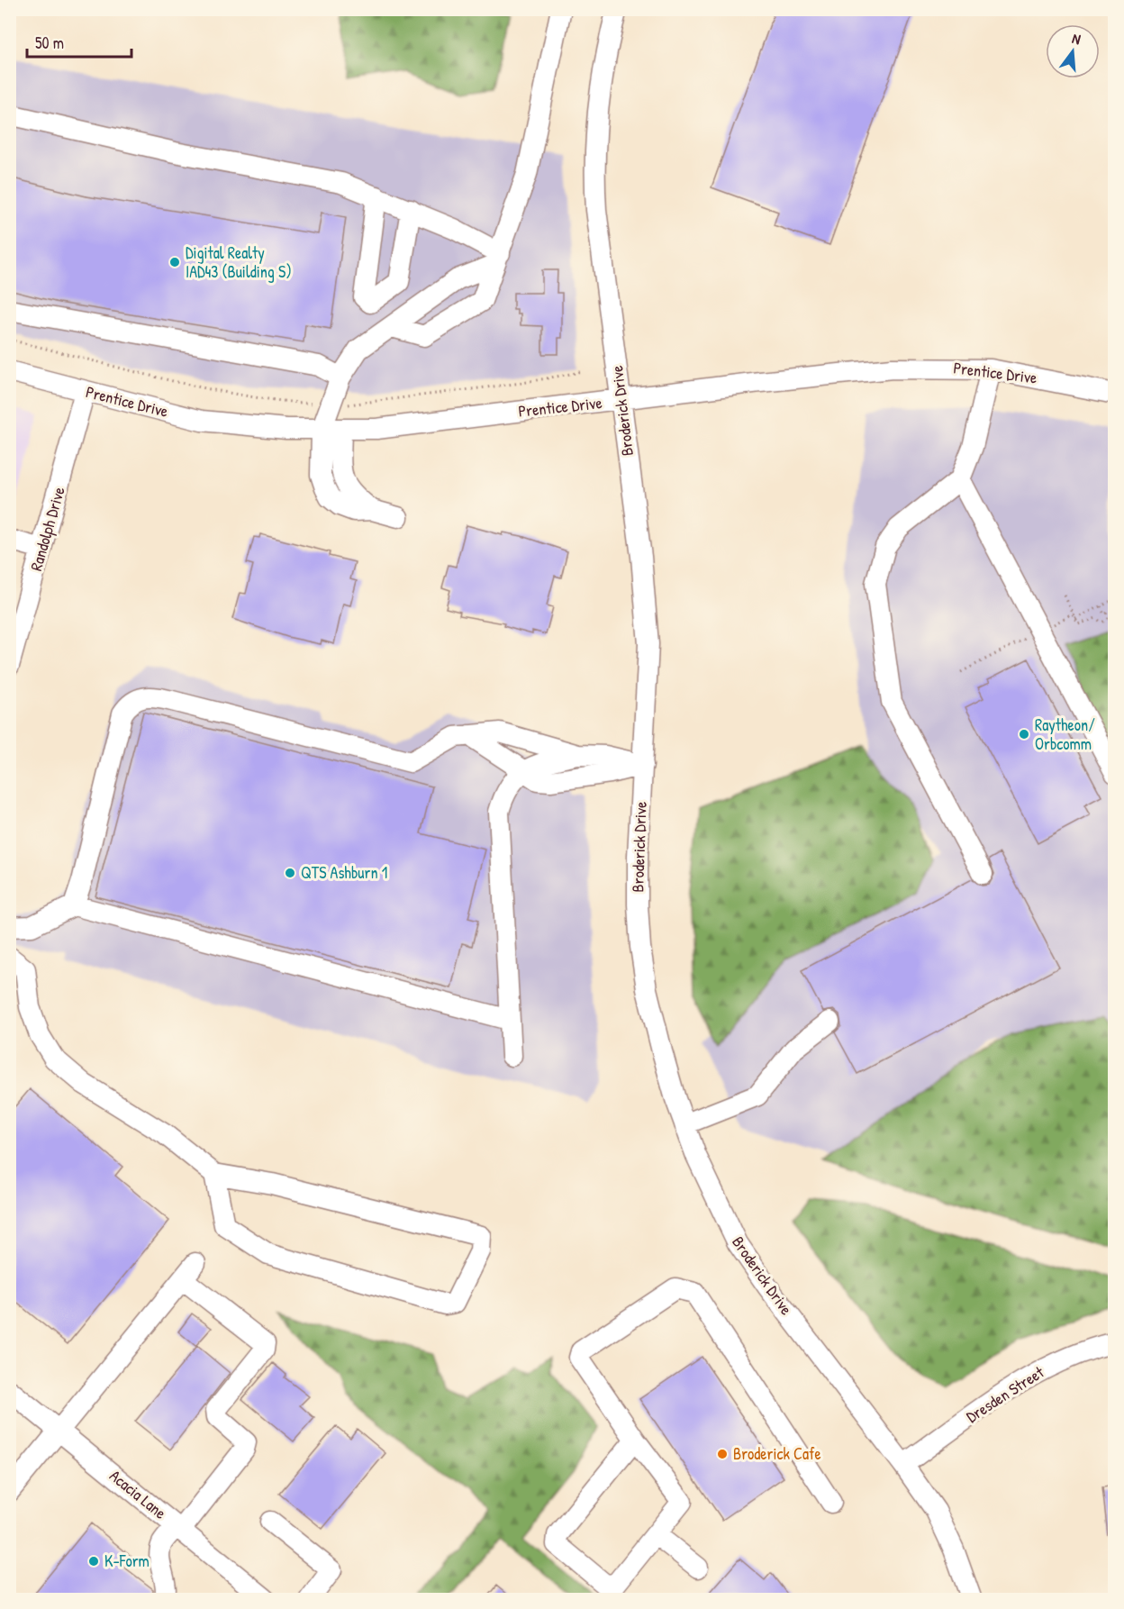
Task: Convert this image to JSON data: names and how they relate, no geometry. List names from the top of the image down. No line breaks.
{"streets":{"street":["Prentice Drive","Broderick Drive","Randolph Drive","Dresden Street","Acacia Lane"]},"crossings":[["Prentice Drive","Broderick Drive"],["Prentice Drive","Randolph Drive"],["Broderick Drive","Dresden Street"]],"places":["Digital Realty IAD43 (Building S)","Raytheon/ Orbcomm","QTS Ashburn 1","Broderick Cafe","K-Form"],"scale_bar":"50 m","north":"top"}
